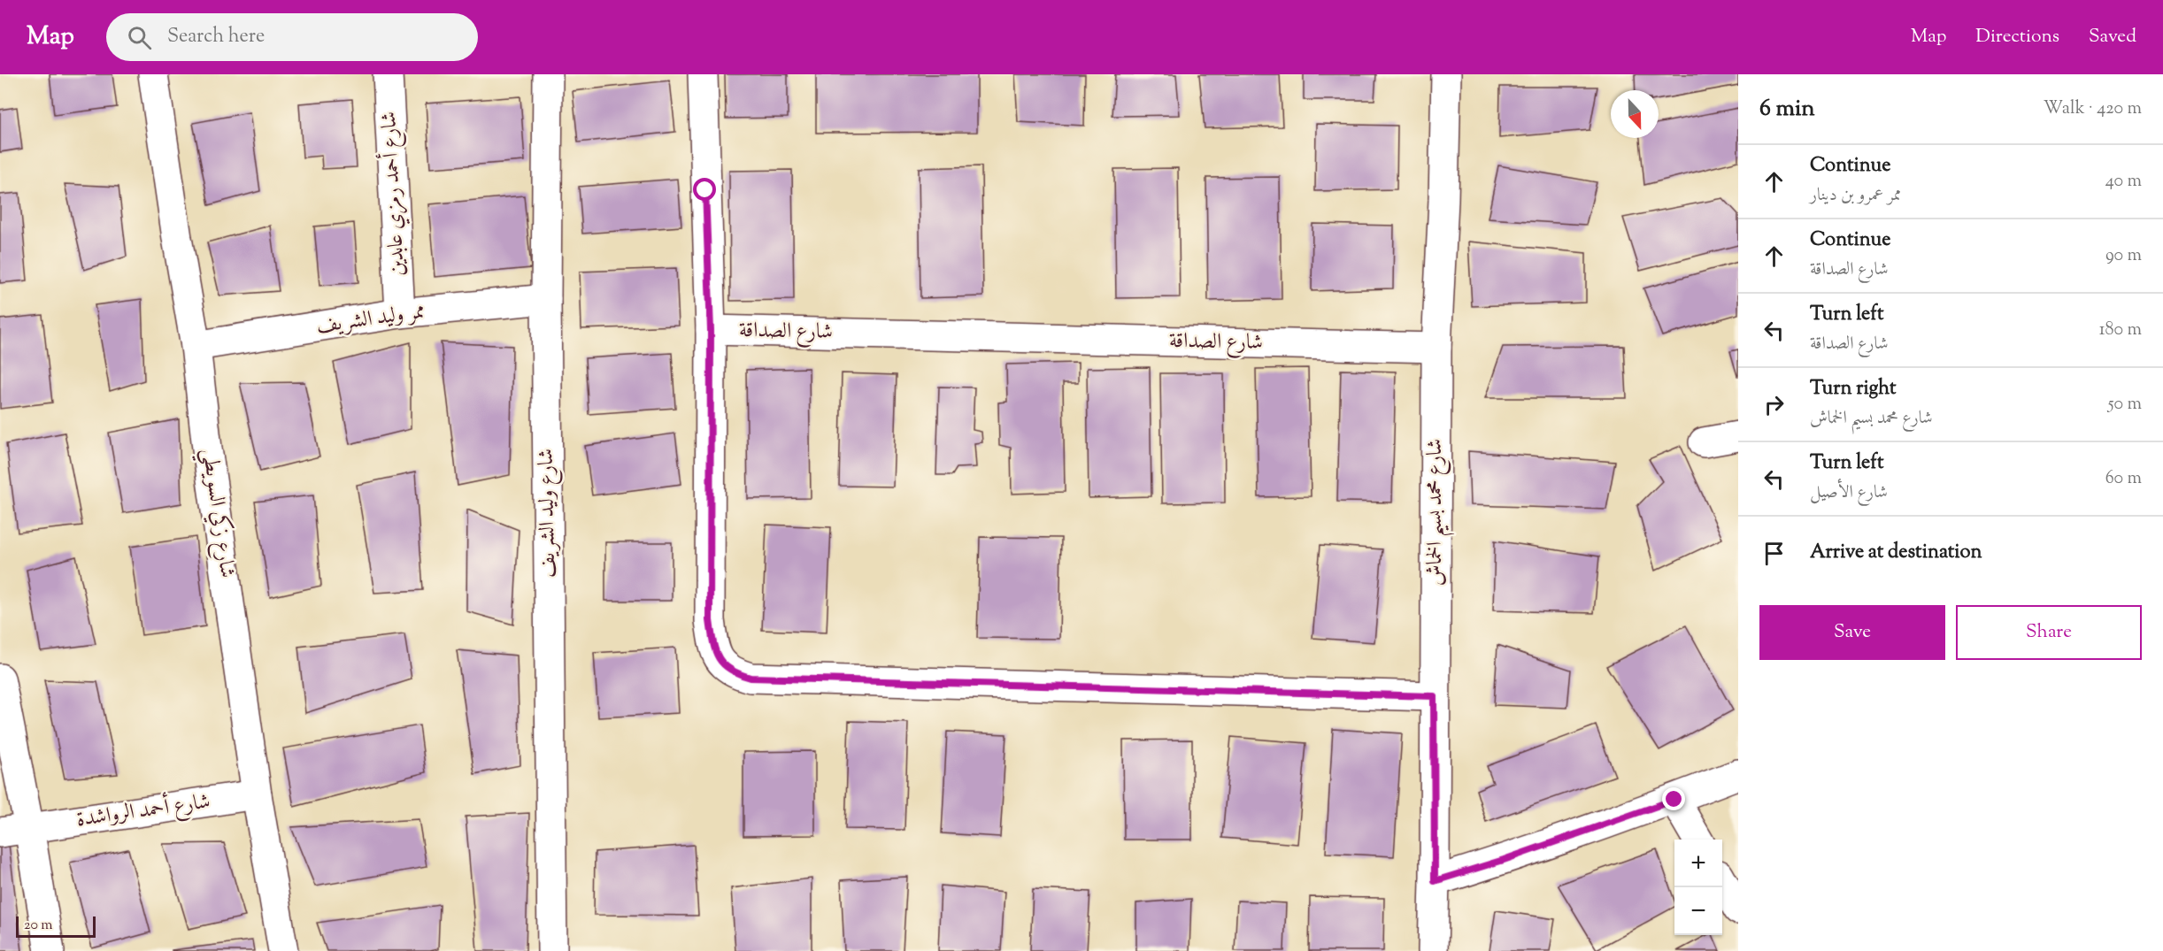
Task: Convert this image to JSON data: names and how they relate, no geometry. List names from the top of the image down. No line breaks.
{"streets":{"street":["شارع أحمد رمزي عابدين","ممر وليد الشريف","شارع الصداقة","شارع محمد بسيم الخماش","شارع زكي السويطي","شارع وليد الشريف","شارع أحمد الرواشدة"]},"crossings":[["شارع أحمد رمزي عابدين","ممر وليد الشريف"],["ممر وليد الشريف","شارع زكي السويطي"],["ممر وليد الشريف","شارع وليد الشريف"],["شارع الصداقة","شارع محمد بسيم الخماش"],["شارع زكي السويطي","شارع أحمد الرواشدة"]],"scale_bar":"20 m","north":"bottom","page":{"header":"Map","search":"Search here","nav":["Map","Directions","Saved"],"heading":["6 min","Walk · 420 m"],"list":[["Continue","ممر عمرو بن دينار","40 m"],["Continue","شارع الصداقة","90 m"],["Turn left","شارع الصداقة","180 m"],["Turn right","شارع محمد بسيم الخماش","50 m"],["Turn left","شارع الأصيل","60 m"],"Arrive at destination"],"buttons":["Save","Share"],"map_buttons":["+","−"],"scale":"20 m"}}
